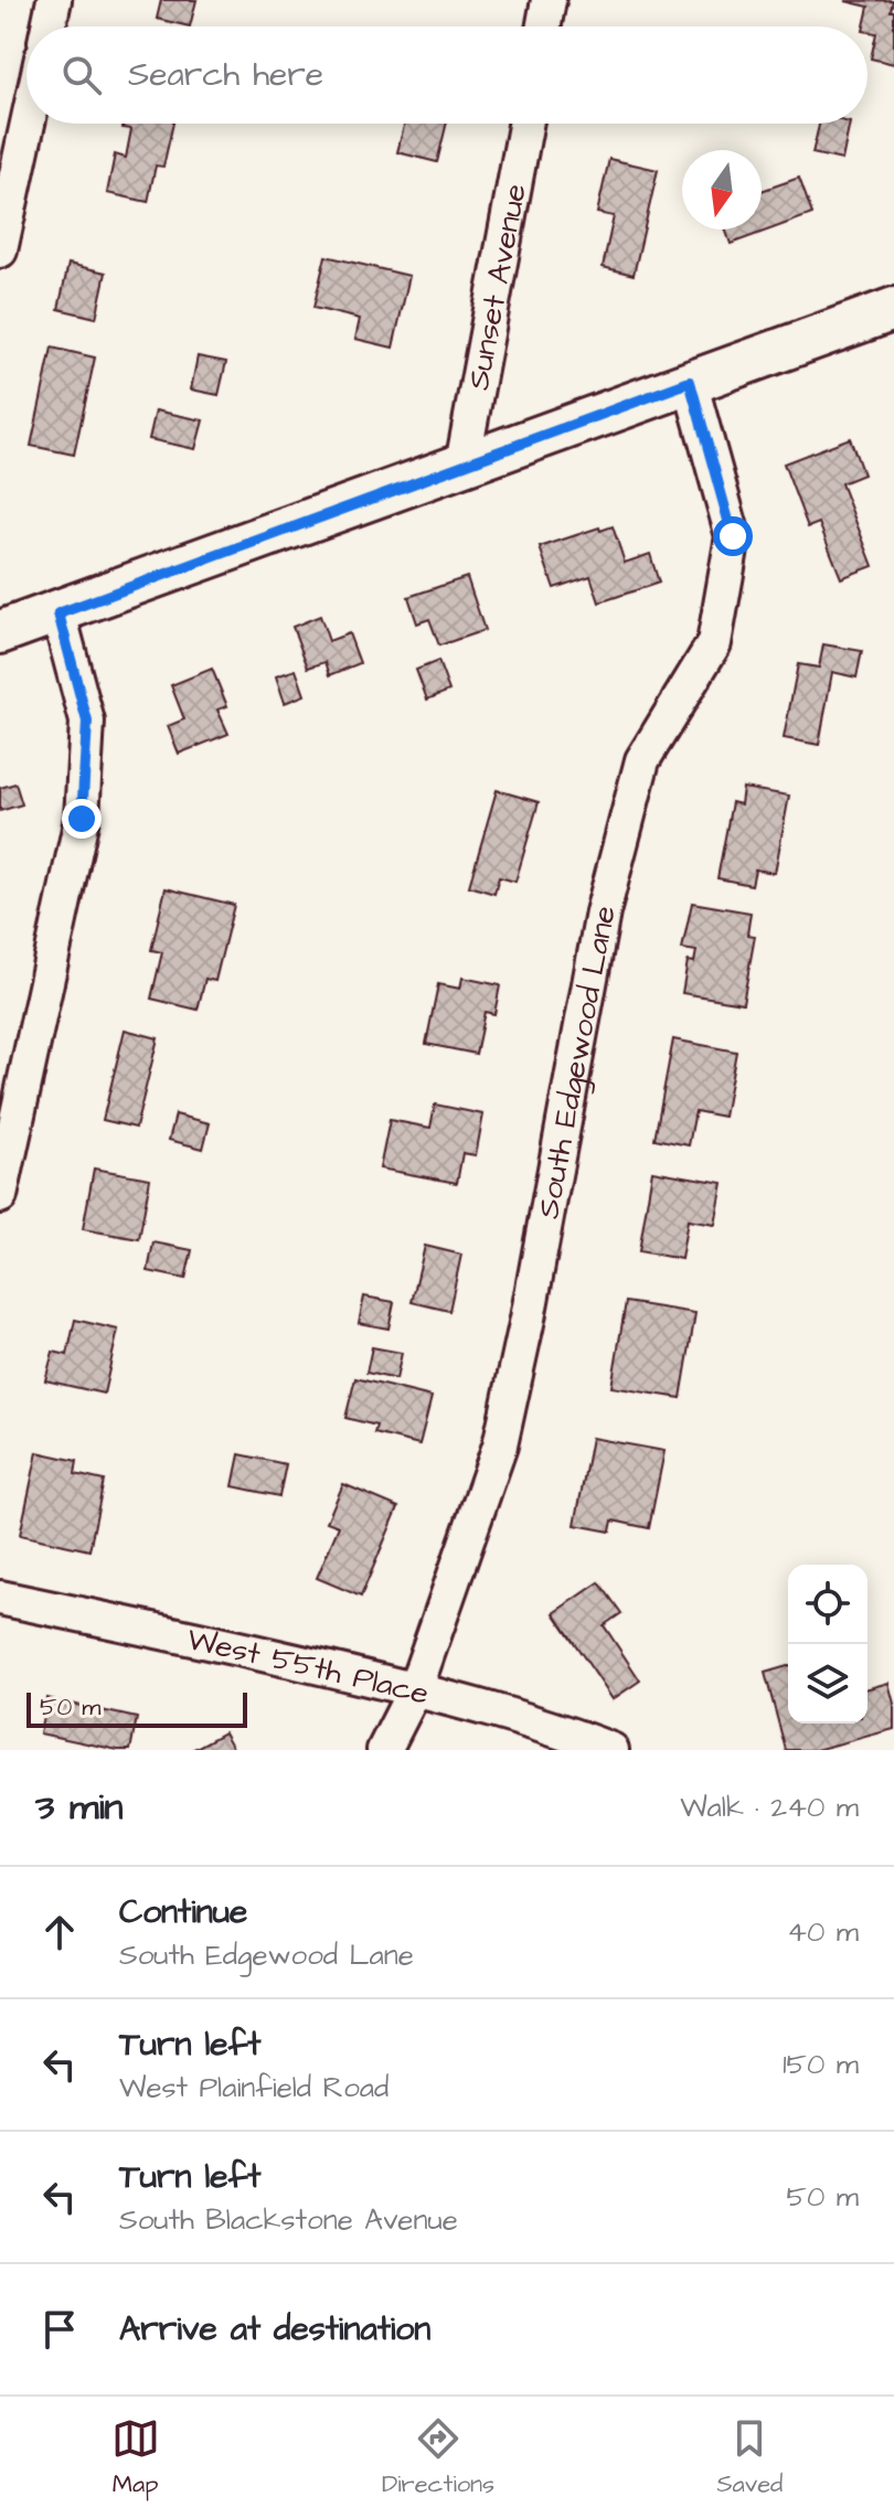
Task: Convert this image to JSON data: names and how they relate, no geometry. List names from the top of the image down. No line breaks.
{"streets":{"street":["Sunset Avenue","South Edgewood Lane","West 55th Place"]},"crossings":[["South Edgewood Lane","West 55th Place"]],"scale_bar":"50 m","north":"bottom","page":{"search":"Search here","scale":"50 m","heading":["3 min","Walk · 240 m"],"list":[["Continue","South Edgewood Lane","40 m"],["Turn left","West Plainfield Road","150 m"],["Turn left","South Blackstone Avenue","50 m"],"Arrive at destination"],"nav":["Map","Directions","Saved"]}}
